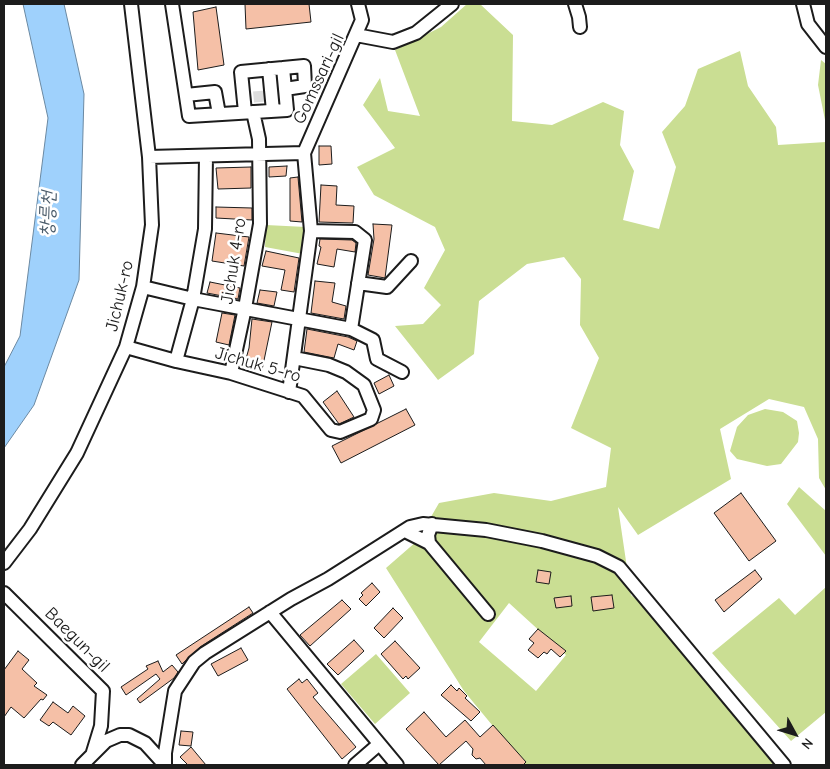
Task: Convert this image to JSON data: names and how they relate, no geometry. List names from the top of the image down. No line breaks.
{"streets":{"street":["Gomssari-gil","Jichuk 4-ro","Jichuk-ro","Jichuk 5-ro","Baegun-gil"]},"crossings":[["Jichuk 4-ro","Jichuk 5-ro"],["Jichuk-ro","Jichuk 5-ro"]],"water":["창릉천"],"north":"bottom right"}
